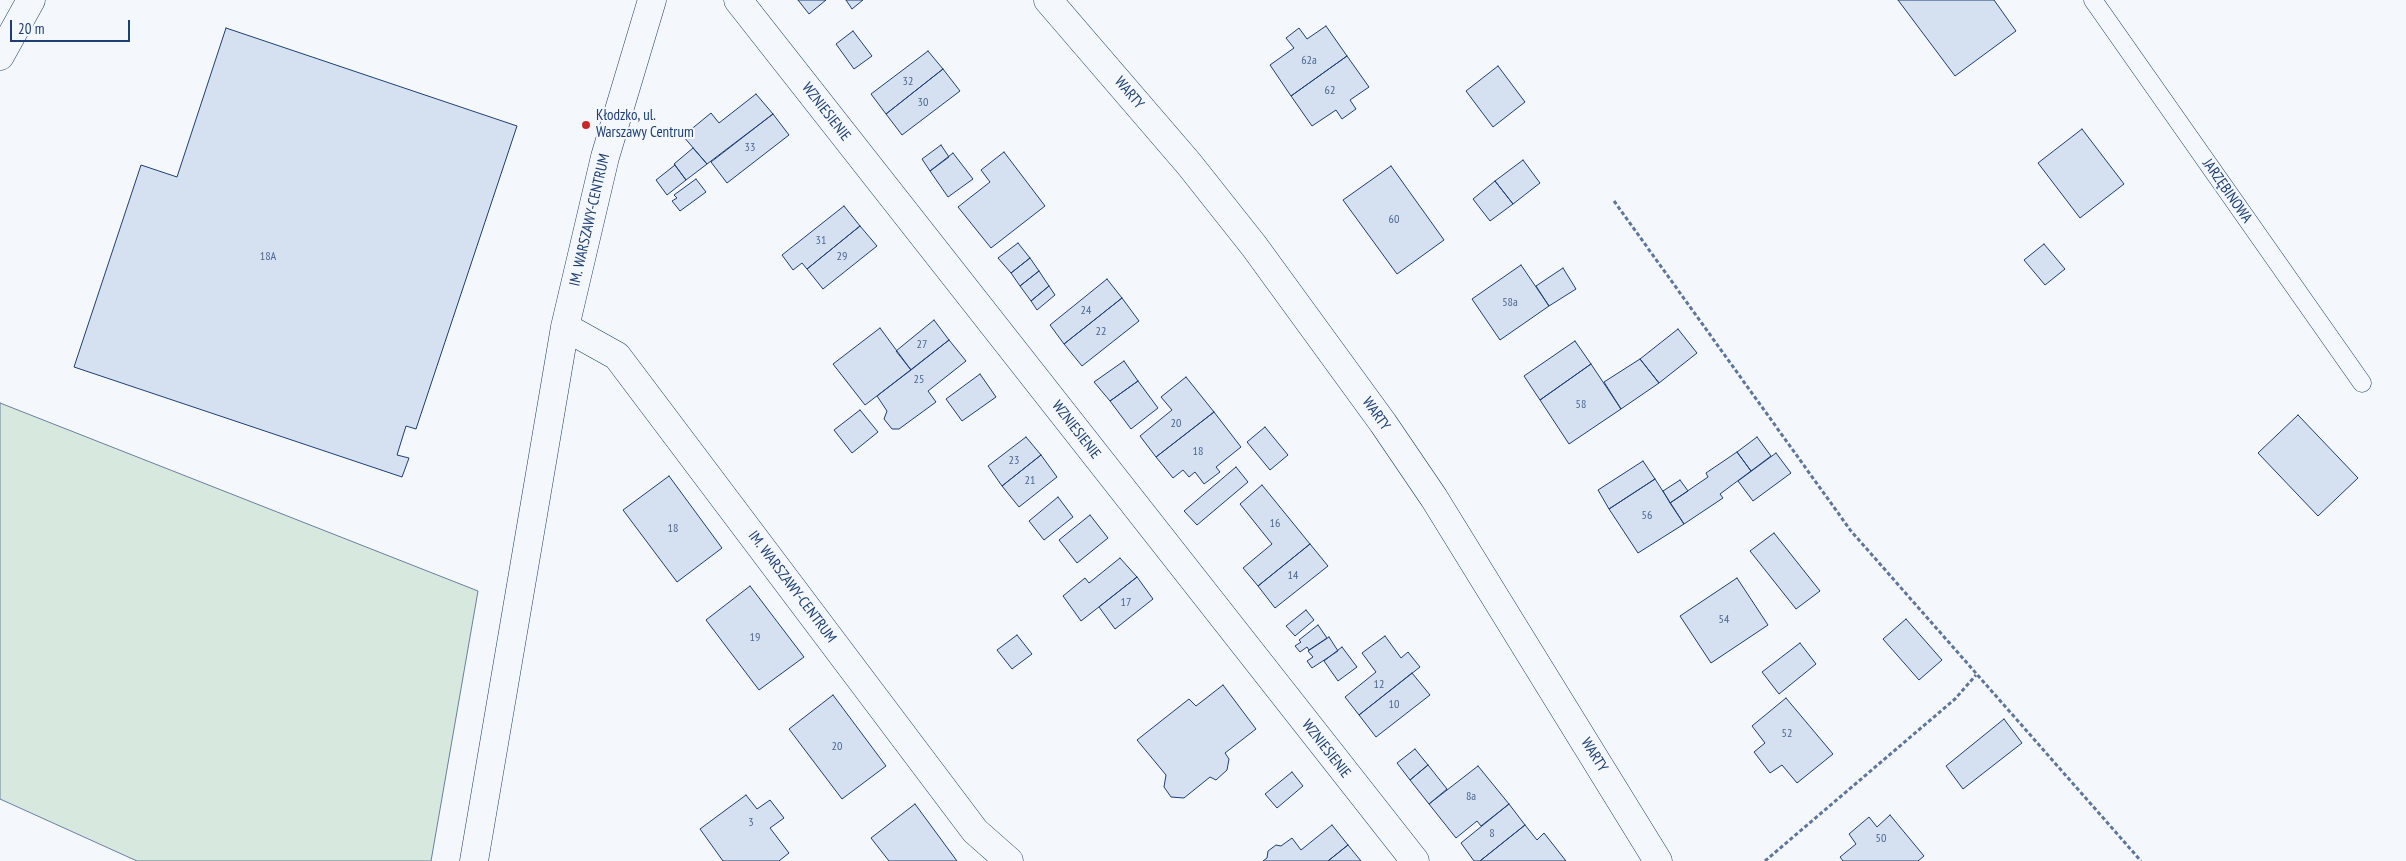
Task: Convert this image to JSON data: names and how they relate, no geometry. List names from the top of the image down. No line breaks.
{"streets":{"main road":["WARTY","WZNIESIENIE","IM. WARSZAWY-CENTRUM"],"lane":["JARZĘBINOWA"]},"places":["Kłodzko, ul. Warszawy Centrum"],"house_numbers":["62a","32","62","30","33","60","31","18A","29","58a","24","22","27","25","58","20","18","23","21","56","16","18","14","17","54","19","12","10","52","20","8a","3","8","50"],"scale_bar":"20 m"}
